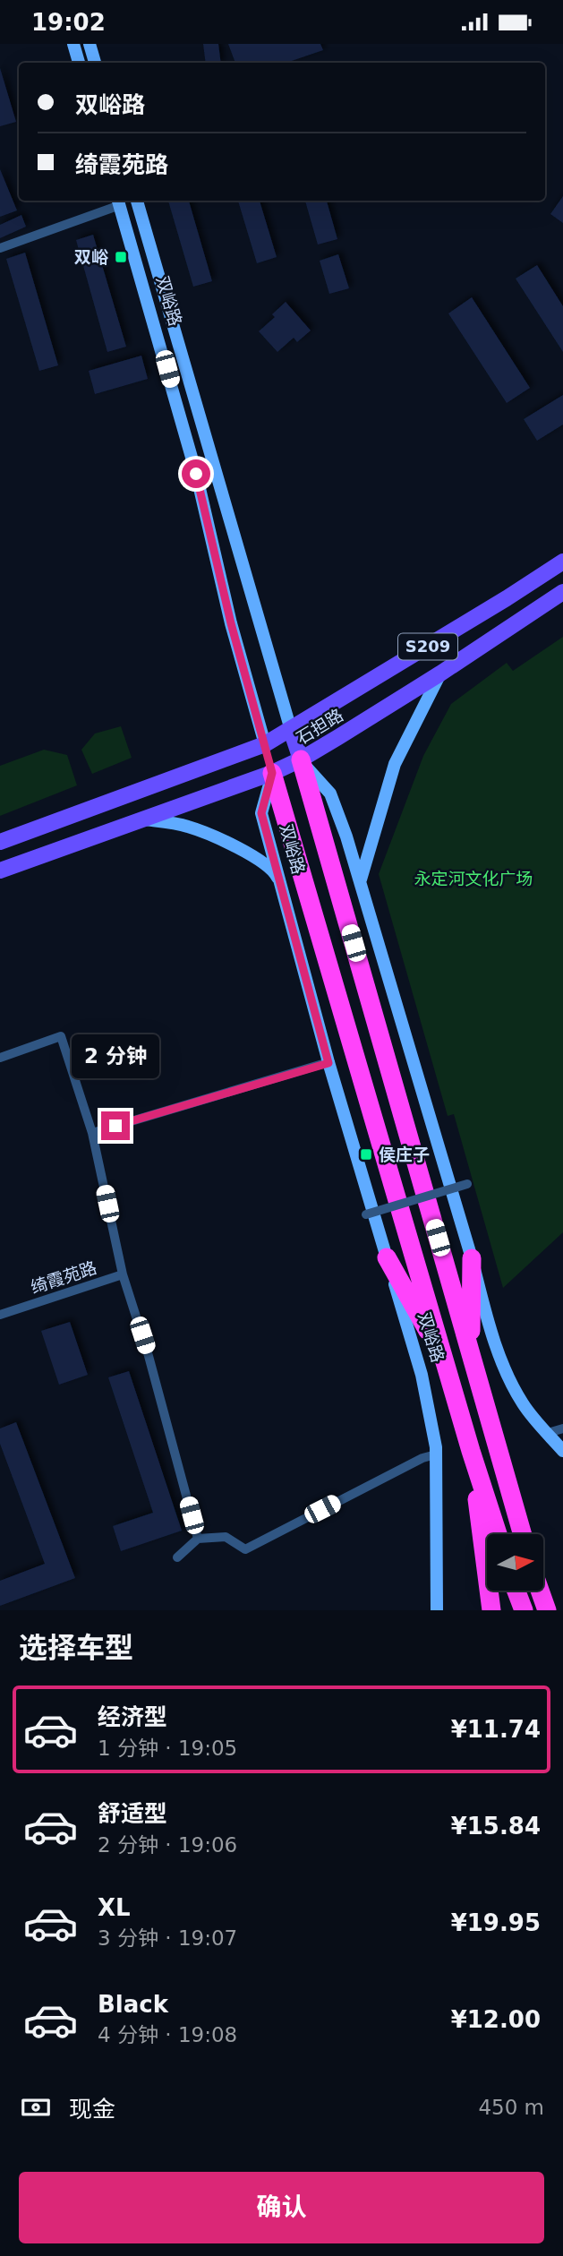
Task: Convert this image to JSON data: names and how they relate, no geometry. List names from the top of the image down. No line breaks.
{"streets":{"highway":["双峪路"],"main road":["S209","石担路"],"street":["绮霞苑路"]},"crossings":[["双峪路","石担路"]],"parks":["永定河文化广场"],"places":{"transit":["双峪","侯庄子"]},"north":"right","page":{"status":"19:02","banner":["双峪路","绮霞苑路"],"bubble":"2 分钟","heading":"选择车型","list":[{"name":"经济型","note":"1 分钟 · 19:05","value":"¥11.74"},{"name":"舒适型","note":"2 分钟 · 19:06","value":"¥15.84"},{"name":"XL","note":"3 分钟 · 19:07","value":"¥19.95"},{"name":"Black","note":"4 分钟 · 19:08","value":"¥12.00"}],"pay":["现金","450 m"],"buttons":"确认"}}
